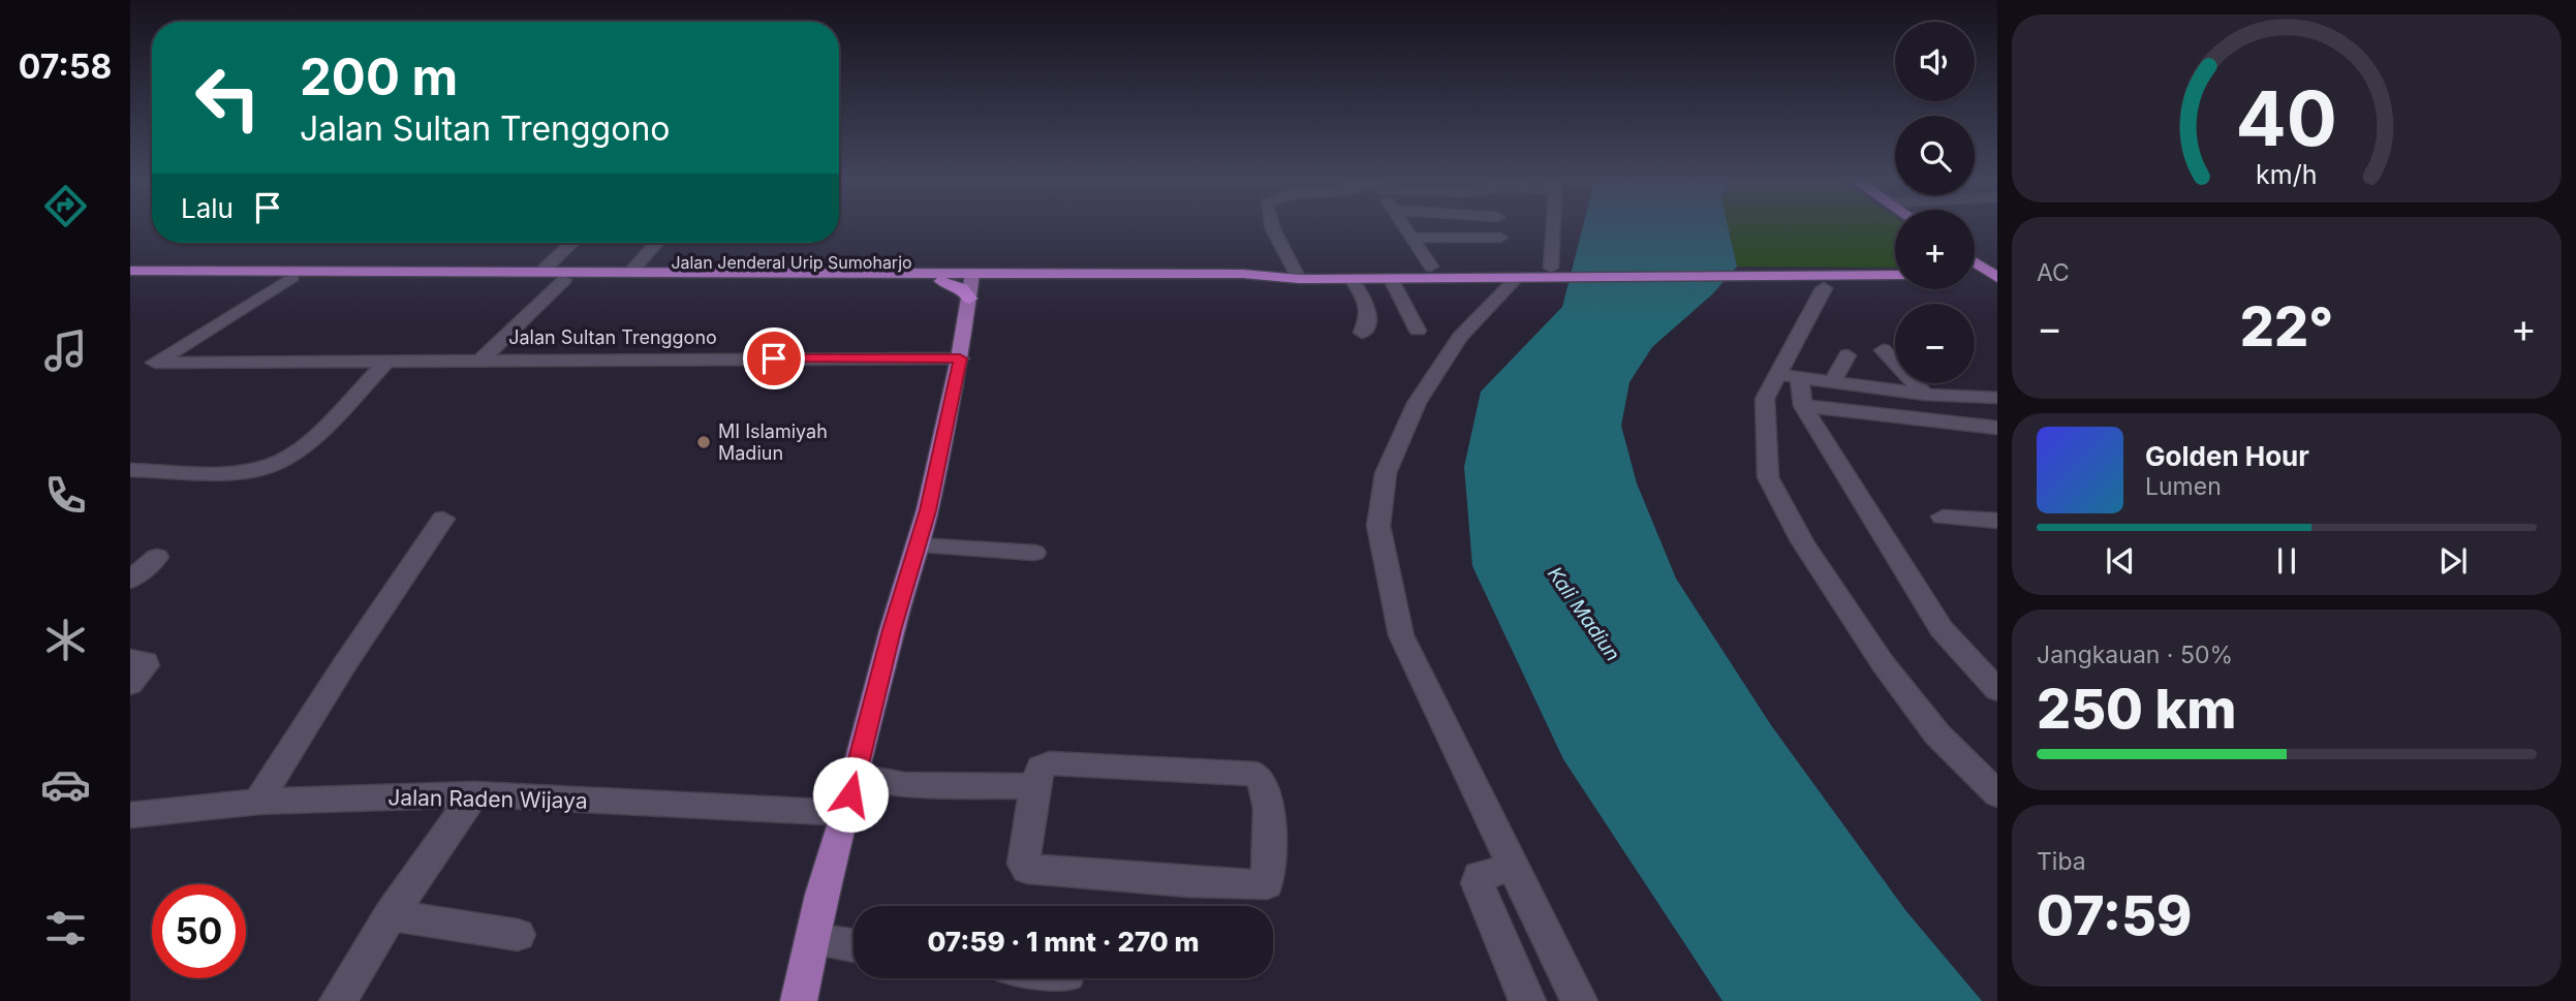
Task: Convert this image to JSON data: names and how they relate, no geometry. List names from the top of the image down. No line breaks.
{"streets":{"highway":["Jalan Jenderal Urip Sumoharjo"],"street":["Jalan Sultan Trenggono","Jalan Raden Wijaya"]},"crossings":[["Jalan Jenderal Urip Sumoharjo","Jalan Sultan Trenggono"]],"water":["Kali Madiun"],"places":["MI Islamiyah Madiun"],"page":{"tabs":"07:58","map_buttons":["+","−"],"turn":["200 m","Jalan Sultan Trenggono"],"then":"Lalu","tile":["AC",["Jangkauan · 50%","250 km"],["Tiba","07:59"]],"heat":["−","22°","+"],"song":["Golden Hour","Lumen"],"limit":"50","trip":"07:59 · 1 mnt · 270 m","gauge":["40","km/h"]}}
